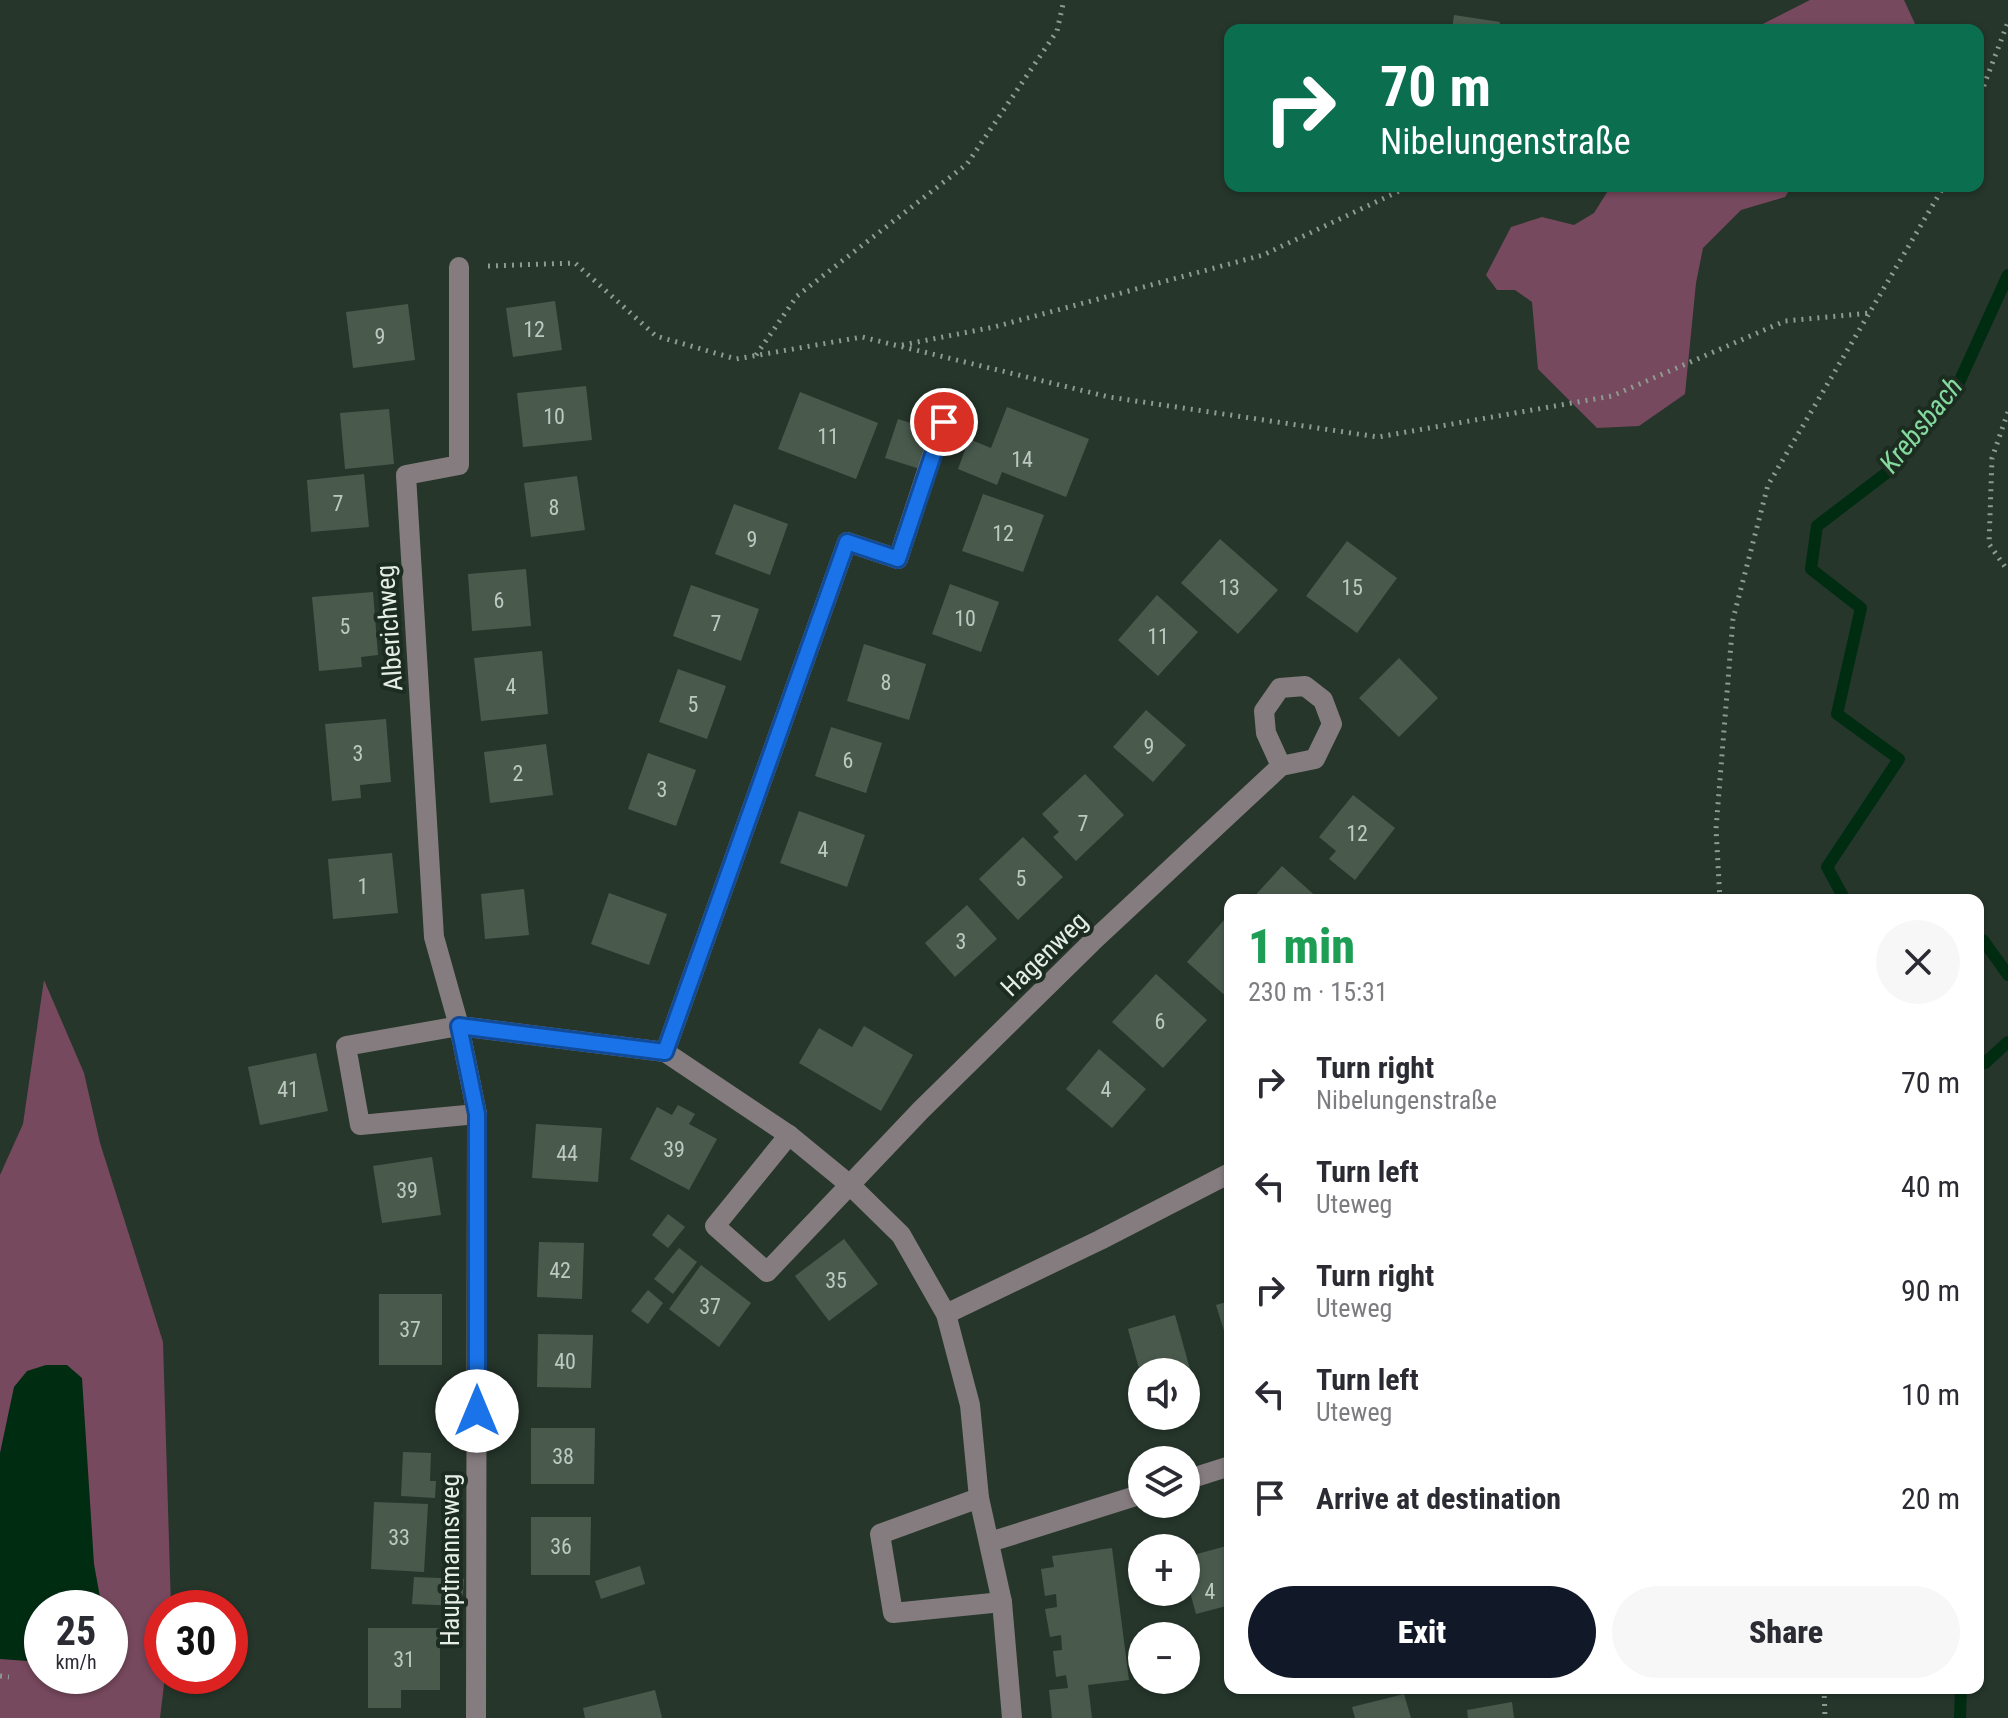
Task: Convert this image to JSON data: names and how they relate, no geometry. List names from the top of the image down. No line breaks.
{"streets":{"street":["Alberichweg","Hagenweg","Hauptmannsweg"]},"crossings":[["Alberichweg","Hauptmannsweg"]],"water":["Krebsbach"],"house_numbers":["12","9","10","11","14","7","8","12","9","13","15","6","10","7","5","11","8","4","5","9","3","6","2","3","7","12","4","5","1","3","6","41","4","39","44","39","42","35","37","37","40","38","33","36","4","31"],"page":{"turn":["70 m","Nibelungenstraße"],"heading":["1 min","230 m · 15:31"],"list":[{"name":"Turn right","note":"Nibelungenstraße","value":"70 m"},{"name":"Turn left","note":"Uteweg","value":"40 m"},{"name":"Turn right","note":"Uteweg","value":"90 m"},{"name":"Turn left","note":"Uteweg","value":"10 m"},{"name":"Arrive at destination","value":"20 m"}],"map_buttons":["+","−"],"buttons":["Exit","Share"],"speed":"25 km/h","limit":"30"}}
